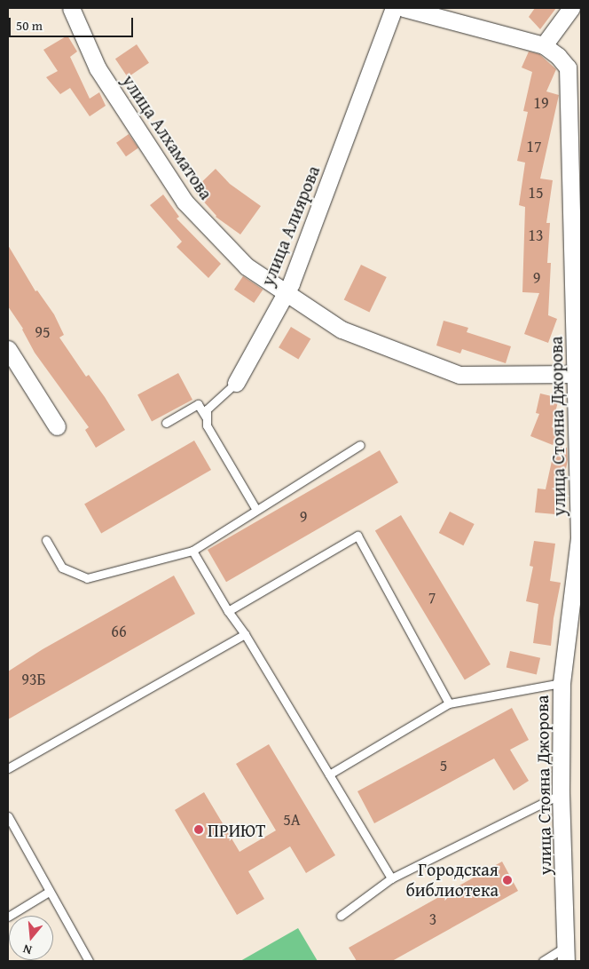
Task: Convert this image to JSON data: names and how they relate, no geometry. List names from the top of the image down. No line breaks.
{"streets":{"street":["улица Алхаматова","улица Алиярова","улица Стояна Джорова"]},"crossings":[["улица Алхаматова","улица Алиярова"],["улица Алхаматова","улица Стояна Джорова"]],"places":["ПРИЮТ","Городская библиотека"],"house_numbers":["19","17","15","13","9","95","9","7","66","93Б","5","5А","3"],"scale_bar":"50 m","north":"bottom"}
